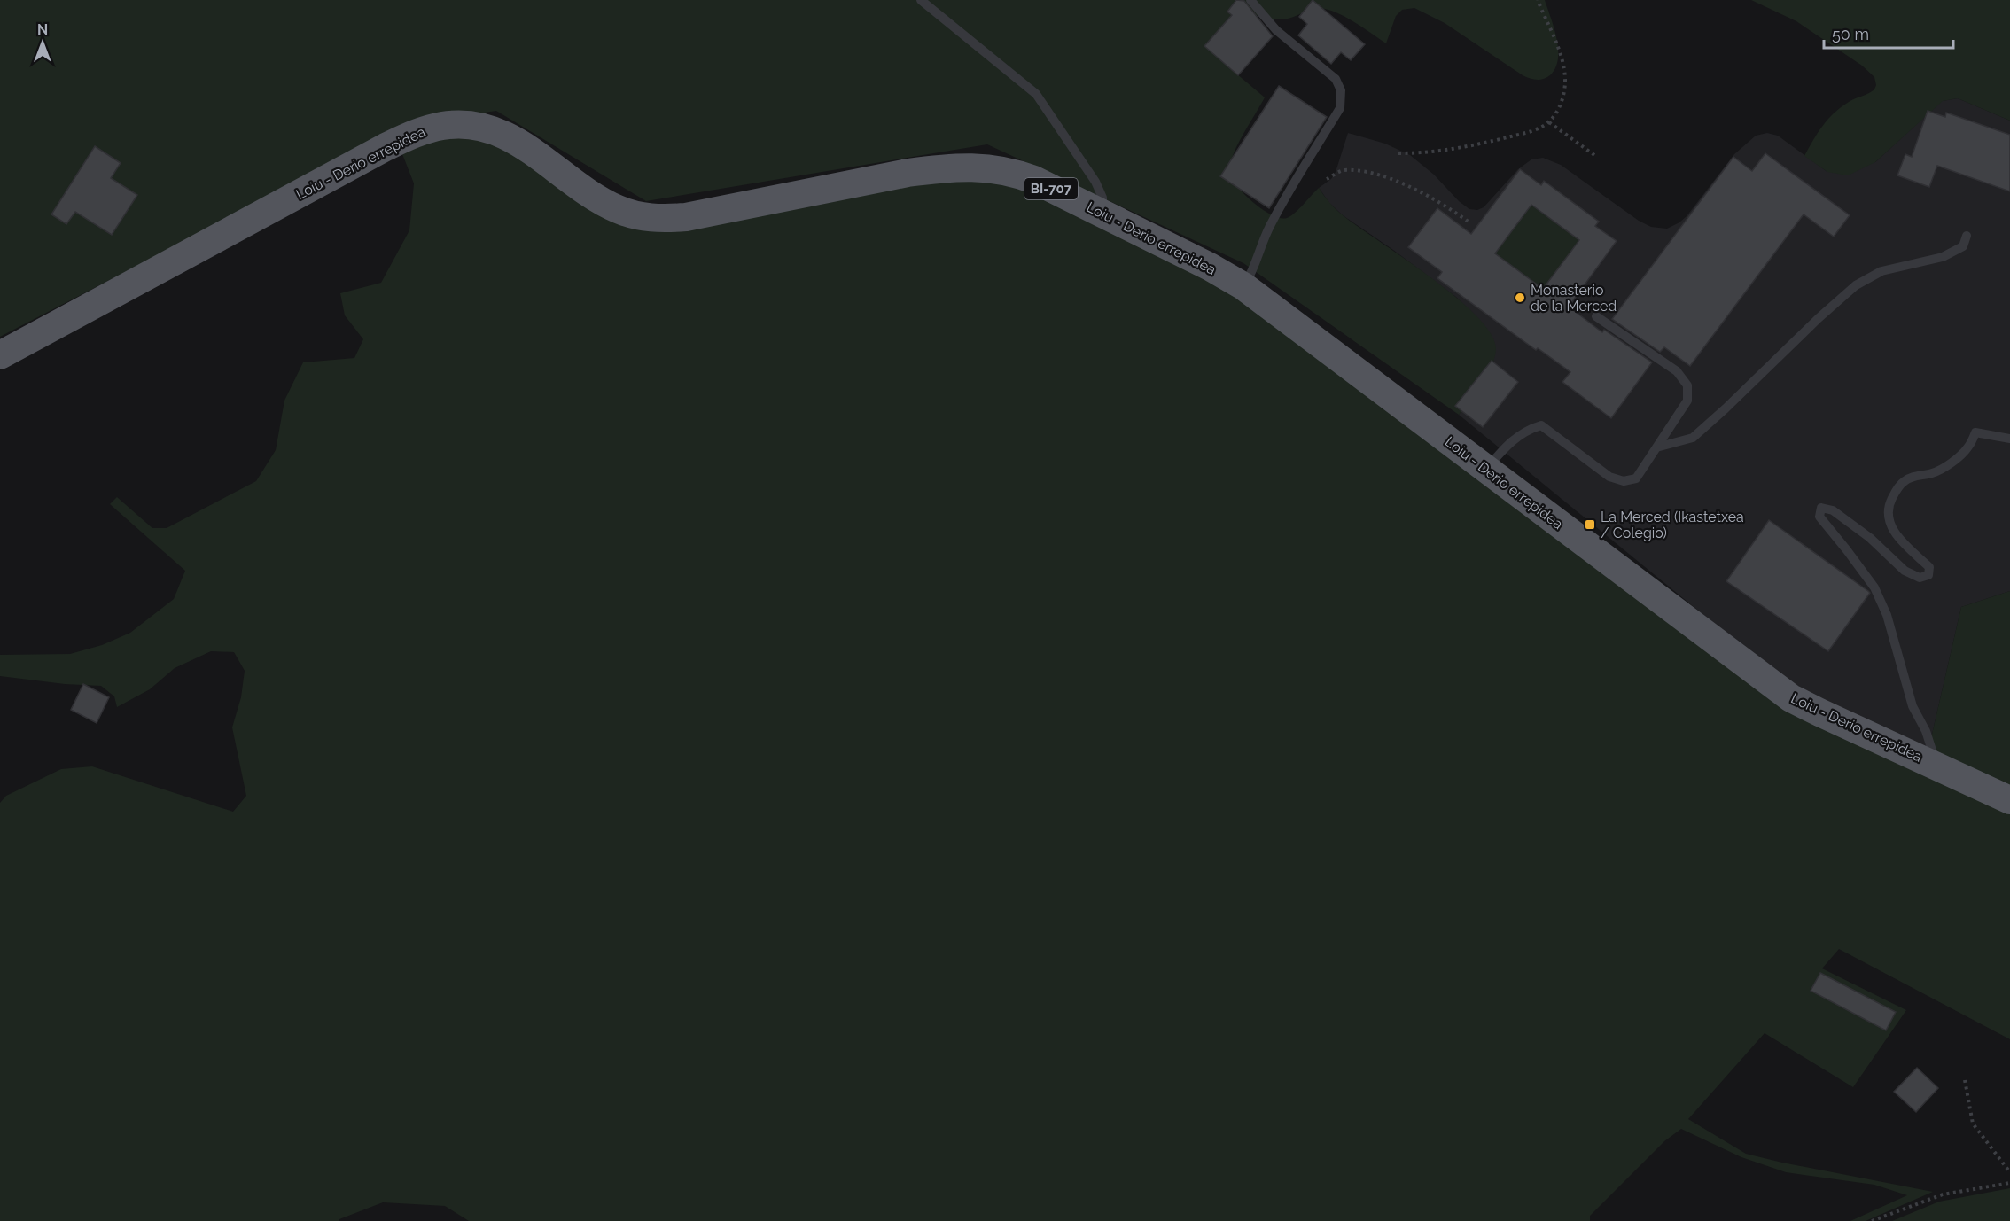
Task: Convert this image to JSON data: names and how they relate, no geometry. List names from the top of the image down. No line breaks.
{"streets":{"main road":["Loiu - Derio errepidea","BI-707"]},"places":{"other":["Monasterio de la Merced"],"transit":["La Merced (Ikastetxea / Colegio)"]},"scale_bar":"50 m","north":"top"}
